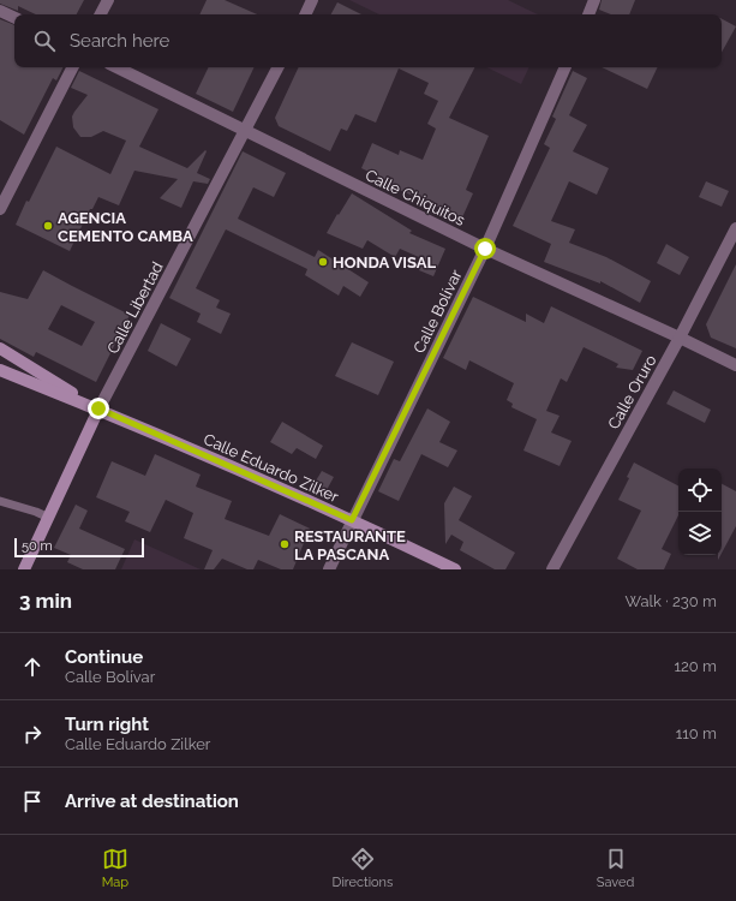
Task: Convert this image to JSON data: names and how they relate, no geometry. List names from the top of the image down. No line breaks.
{"streets":{"street":["Calle Chiquitos","Calle Libertad","Calle Bolívar","Calle Oruro","Calle Eduardo Zilker"]},"crossings":[["Calle Chiquitos","Calle Libertad"],["Calle Chiquitos","Calle Bolívar"],["Calle Chiquitos","Calle Oruro"],["Calle Libertad","Calle Eduardo Zilker"],["Calle Bolívar","Calle Eduardo Zilker"]],"places":["AGENCIA CEMENTO CAMBA","HONDA VISAL","RESTAURANTE LA PASCANA"],"scale_bar":"50 m","page":{"search":"Search here","scale":"50 m","heading":["3 min","Walk · 230 m"],"list":[["Continue","Calle Bolívar","120 m"],["Turn right","Calle Eduardo Zilker","110 m"],"Arrive at destination"],"nav":["Map","Directions","Saved"]}}
